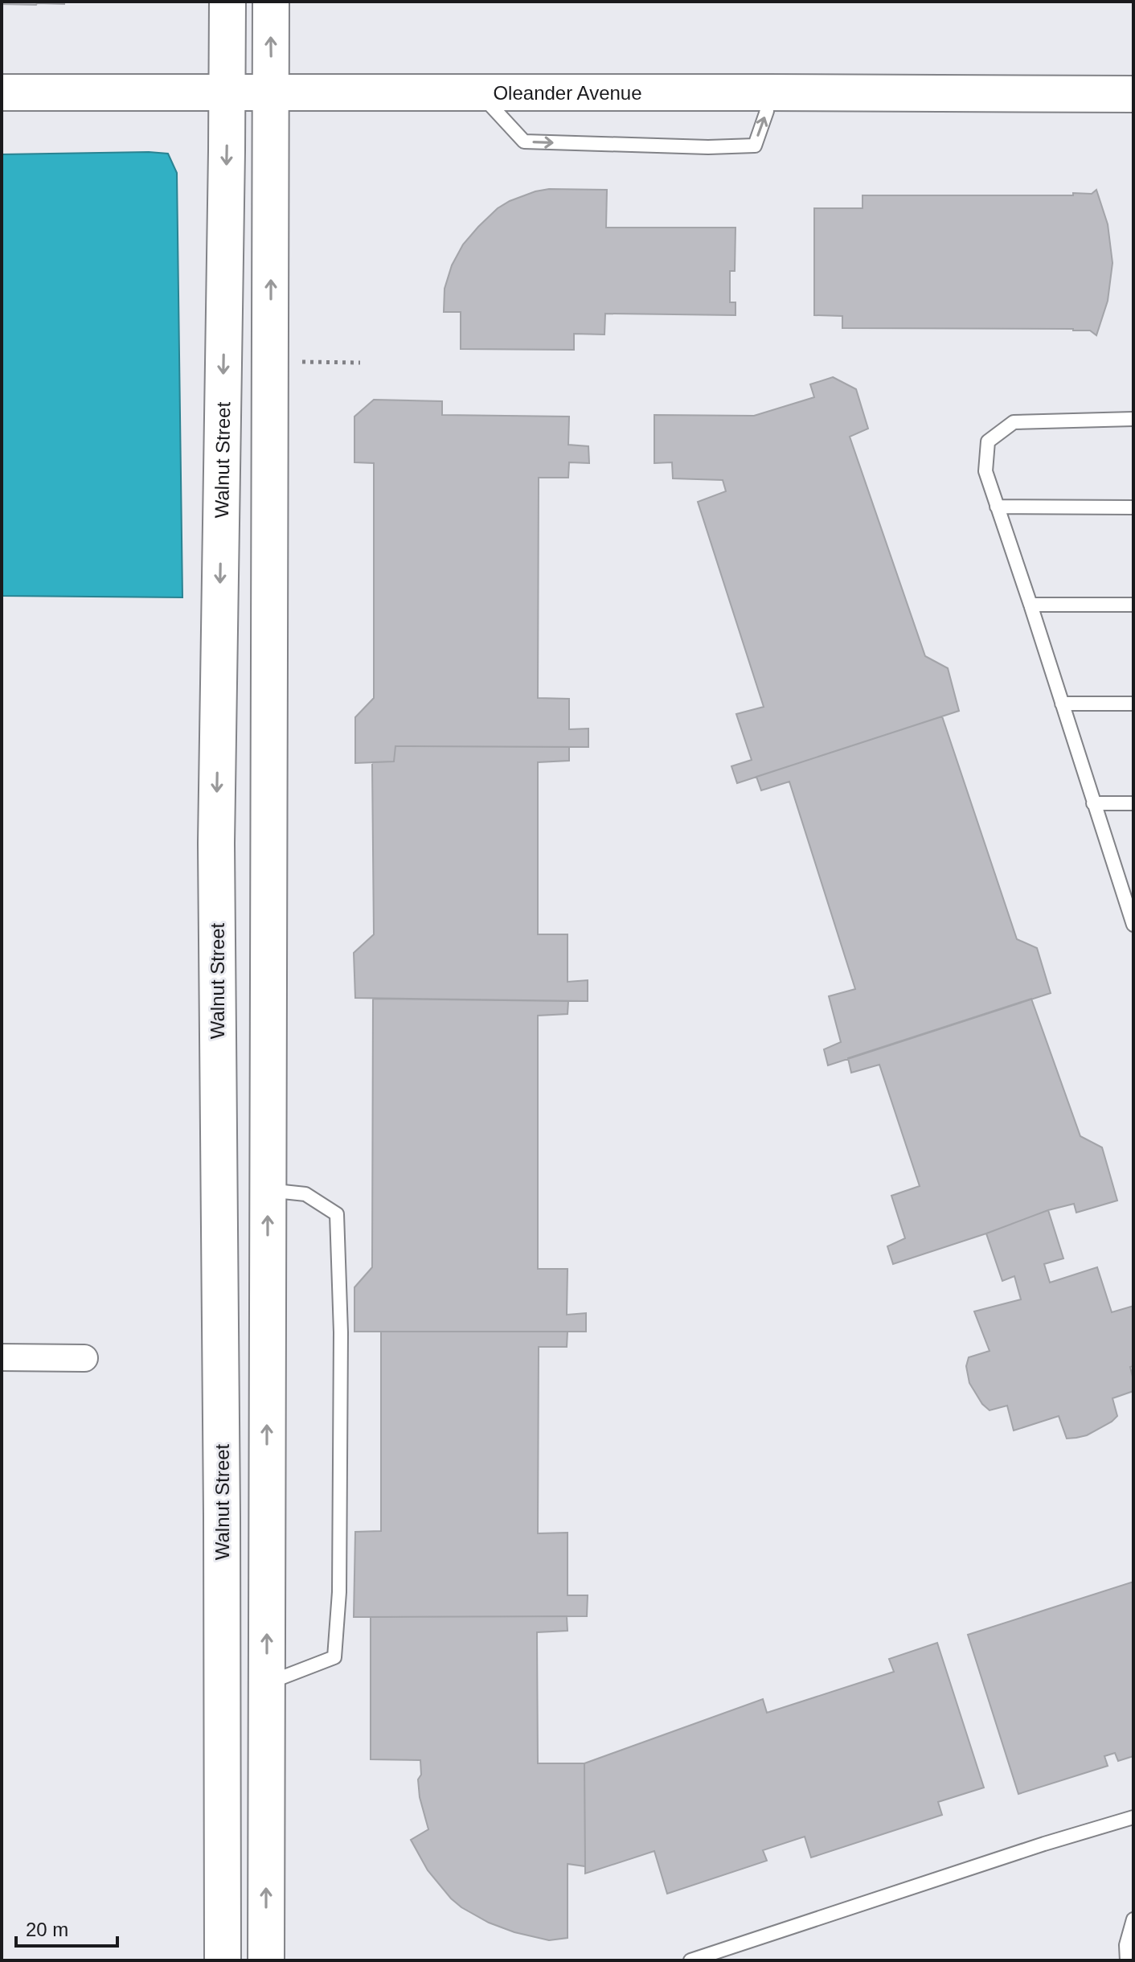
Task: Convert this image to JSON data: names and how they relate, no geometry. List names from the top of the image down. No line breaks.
{"streets":{"street":["Oleander Avenue","Walnut Street"]},"crossings":[["Oleander Avenue","Walnut Street"]],"scale_bar":"20 m"}
